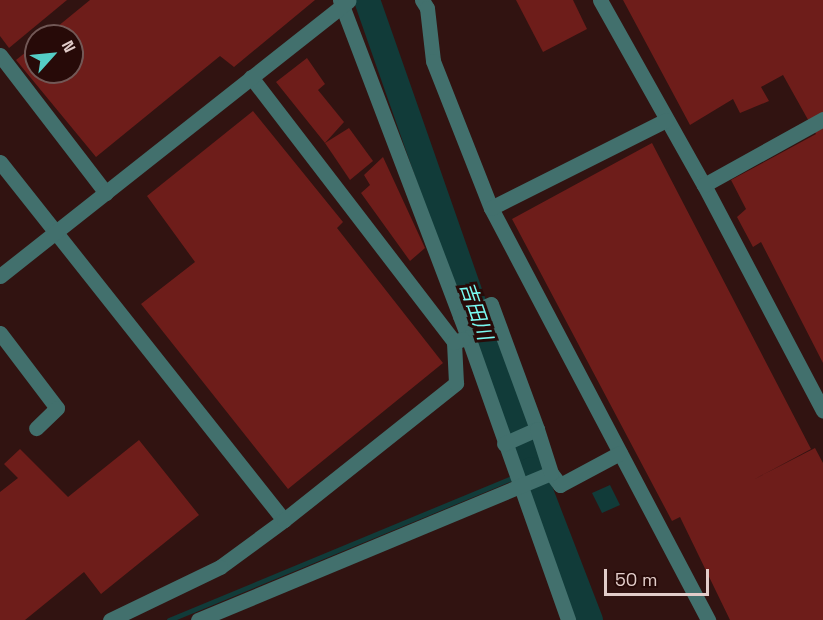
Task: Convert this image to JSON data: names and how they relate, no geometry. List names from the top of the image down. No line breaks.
{"water":["吉田川"],"scale_bar":"50 m","north":"top right"}
